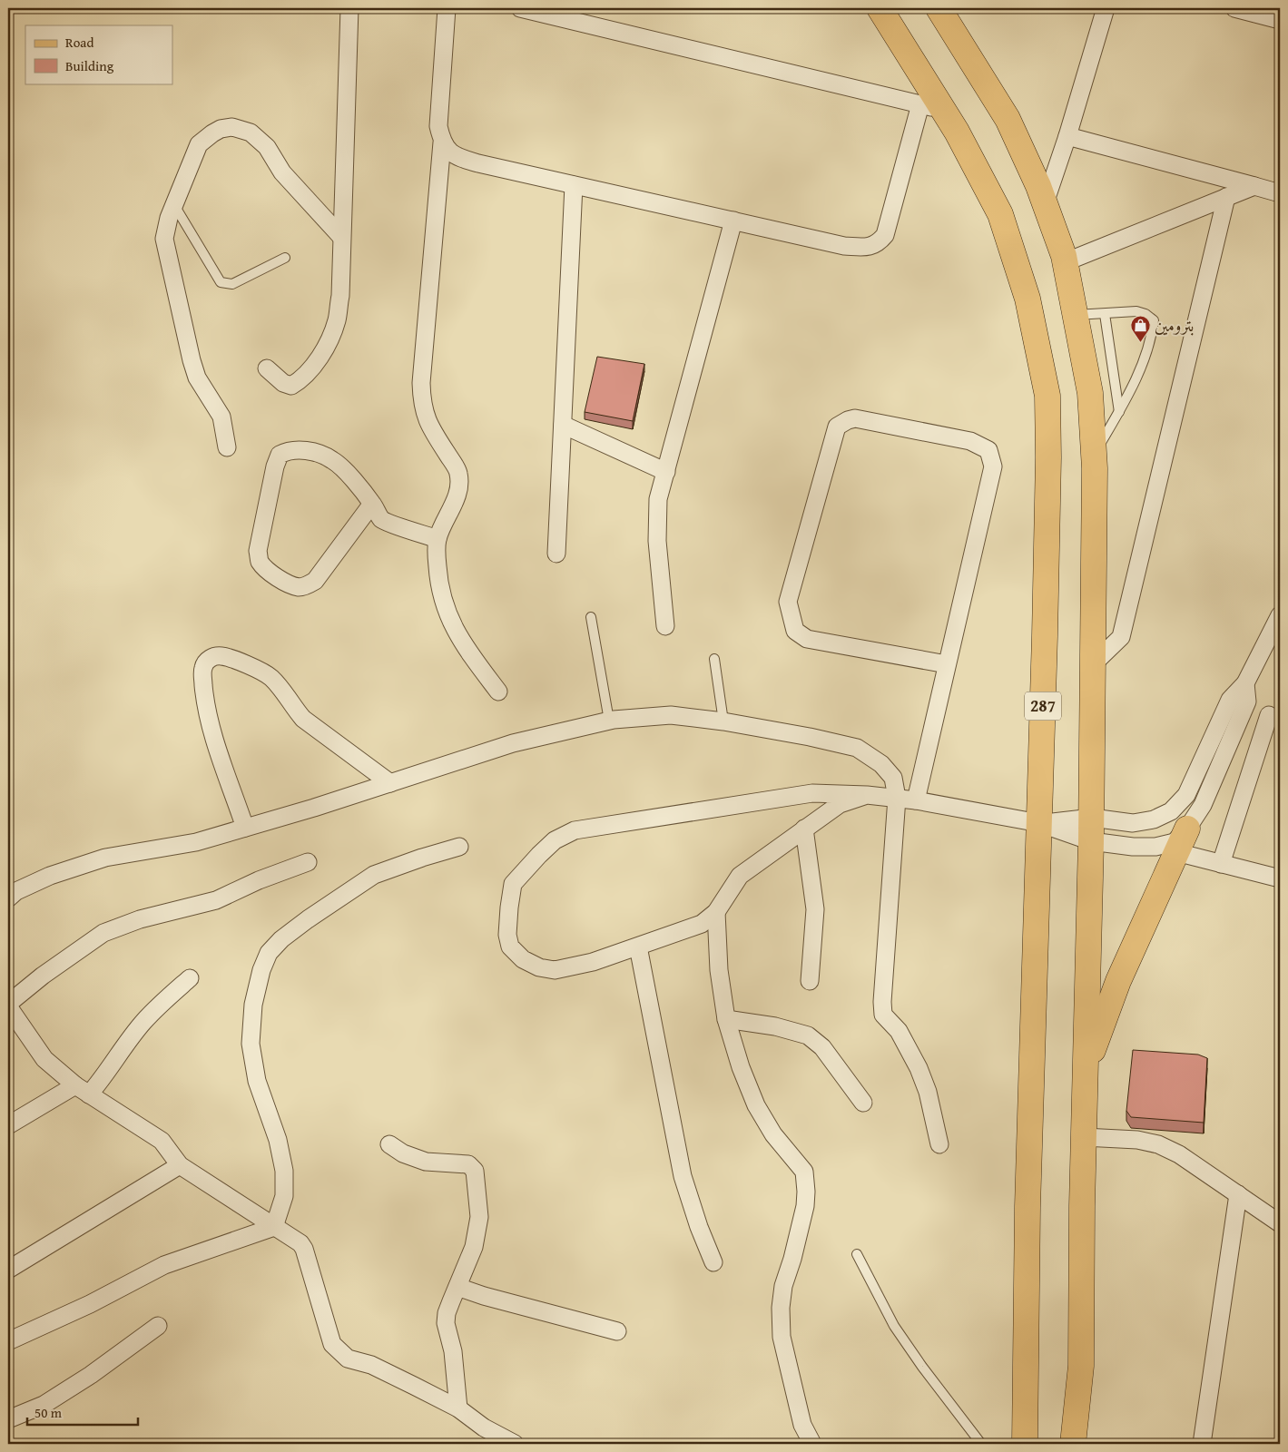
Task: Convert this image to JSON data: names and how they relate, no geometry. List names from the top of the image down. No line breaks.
{"streets":{"main road":["287"]},"places":{"shop":["بترومين"]},"legend":["Road","Building"],"scale_bar":"50 m"}
